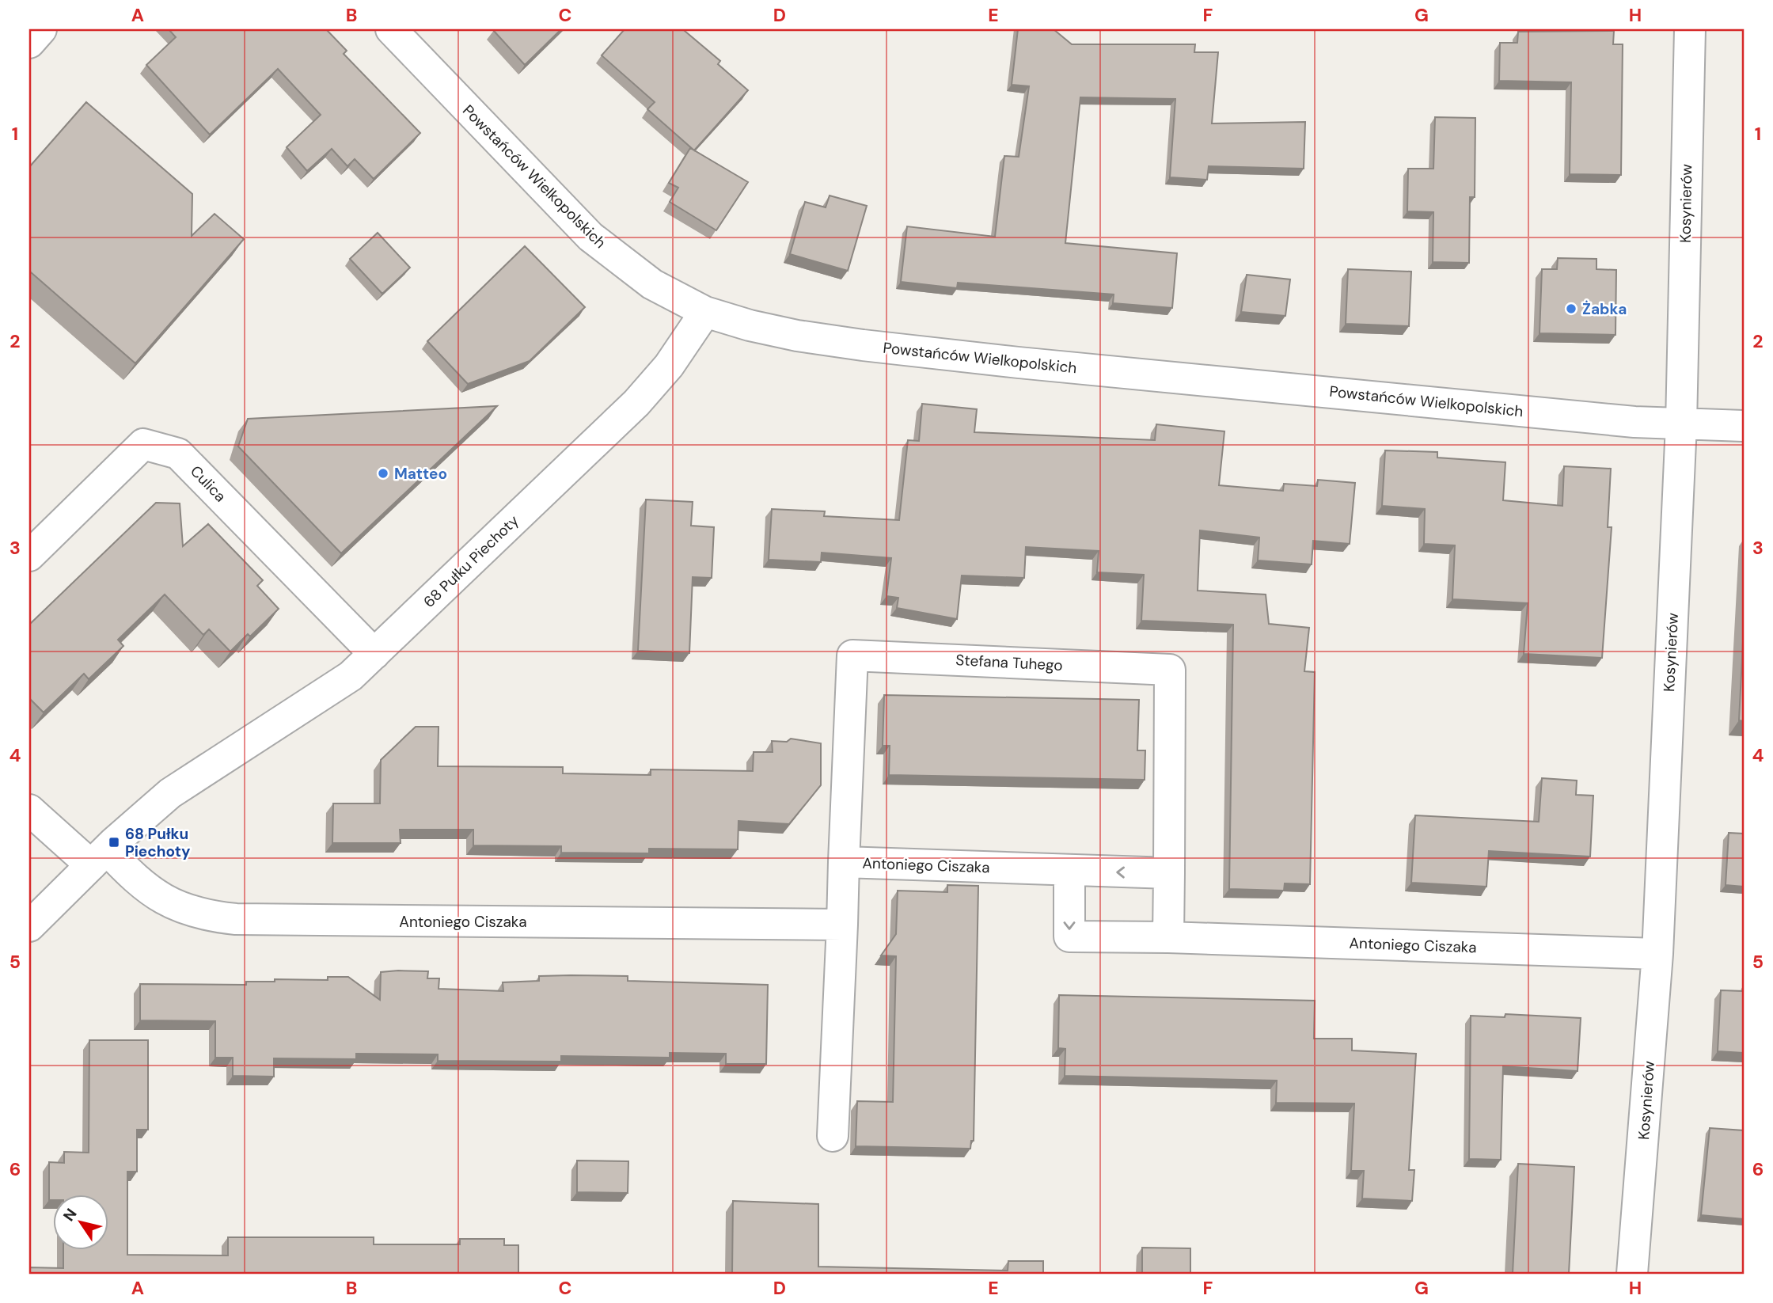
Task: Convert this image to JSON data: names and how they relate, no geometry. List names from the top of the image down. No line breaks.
{"streets":{"street":["Powstańców Wielkopolskich","Kosynierów","Culica","68 Pułku Piechoty","Stefana Tuhego","Antoniego Ciszaka"]},"crossings":[["Powstańców Wielkopolskich","Kosynierów"],["Powstańców Wielkopolskich","68 Pułku Piechoty"],["Kosynierów","Antoniego Ciszaka"],["Culica","68 Pułku Piechoty"],["68 Pułku Piechoty","Antoniego Ciszaka"],["Stefana Tuhego","Antoniego Ciszaka"]],"places":{"other":["Żabka","Matteo"],"transit":["68 Pułku Piechoty"]},"north":"top left","grid":{"columns":["A","B","C","D","E","F","G","H"],"rows":["1","2","3","4","5","6"]}}
